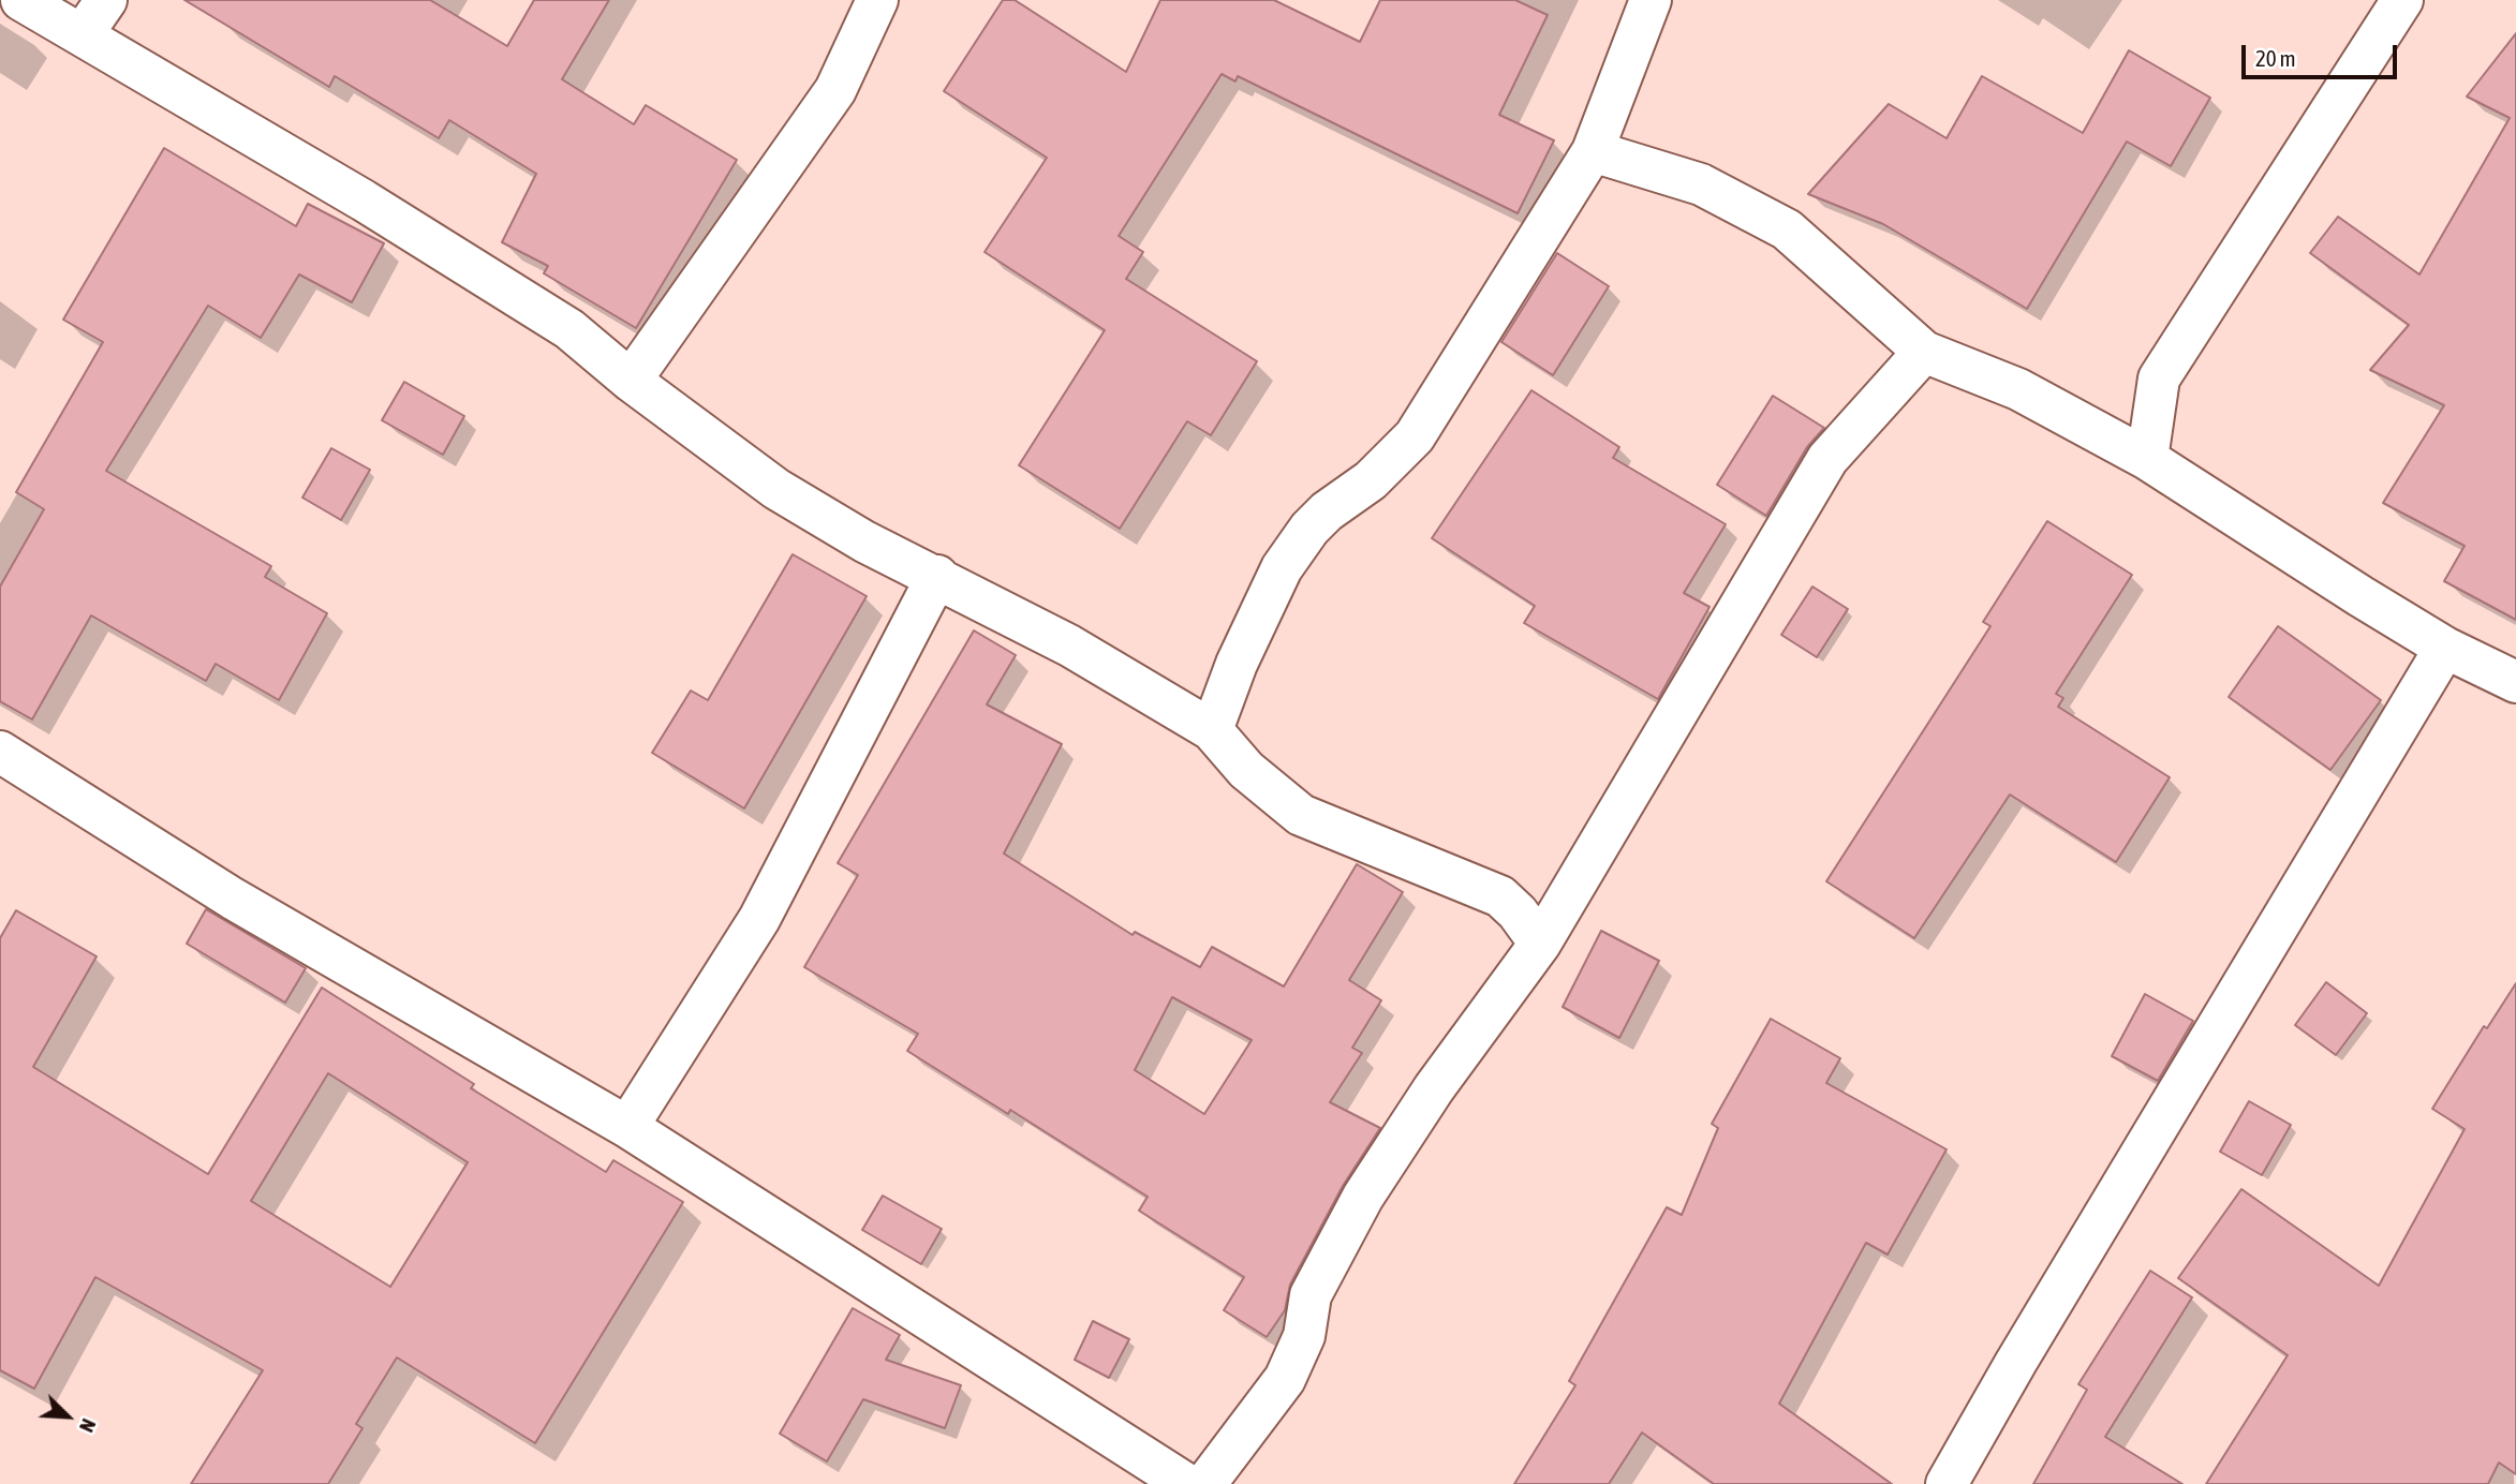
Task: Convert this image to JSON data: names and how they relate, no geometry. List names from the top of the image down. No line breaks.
{"scale_bar":"20 m","north":"bottom right"}
